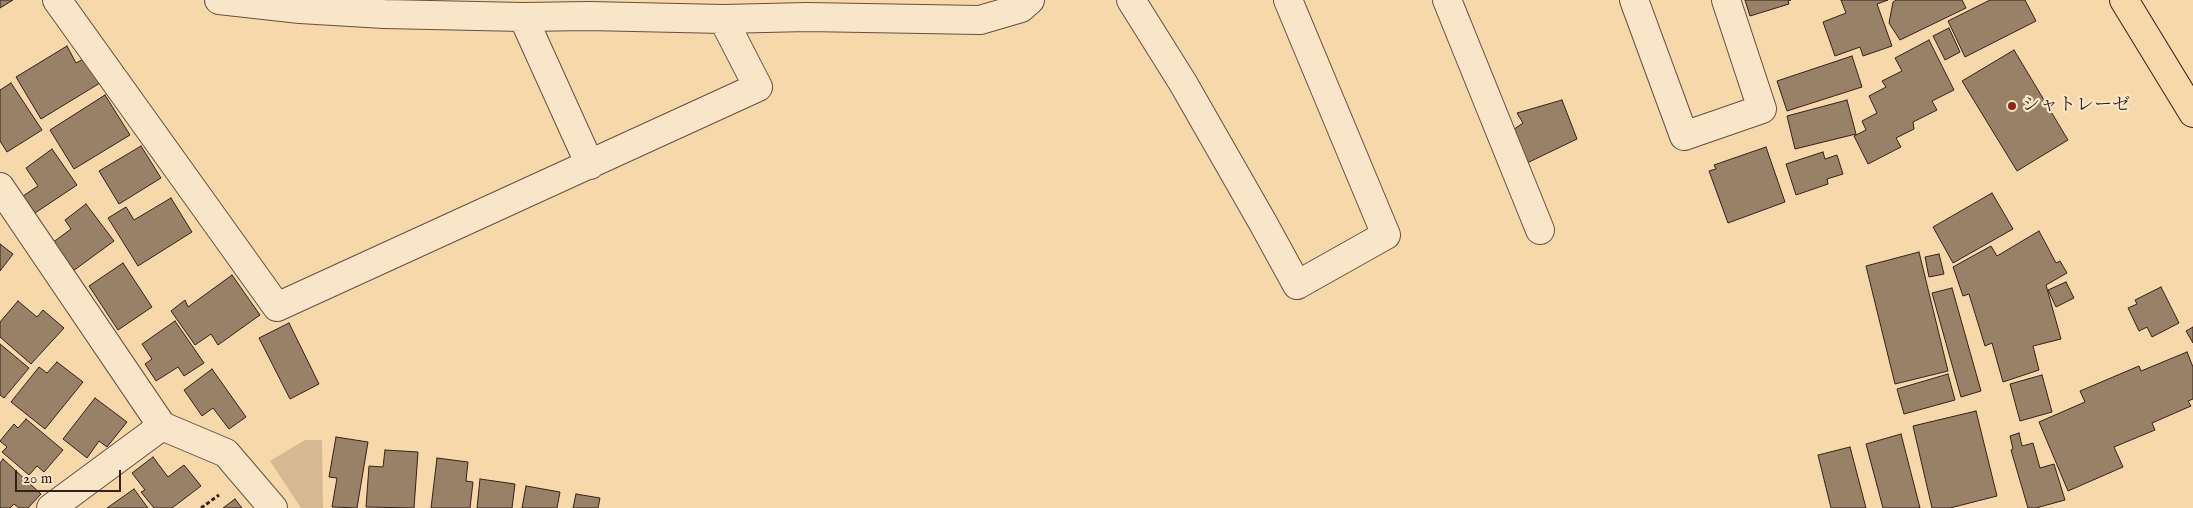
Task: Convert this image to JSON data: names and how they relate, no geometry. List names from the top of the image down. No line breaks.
{"places":["シャトレーゼ"],"scale_bar":"20 m"}
